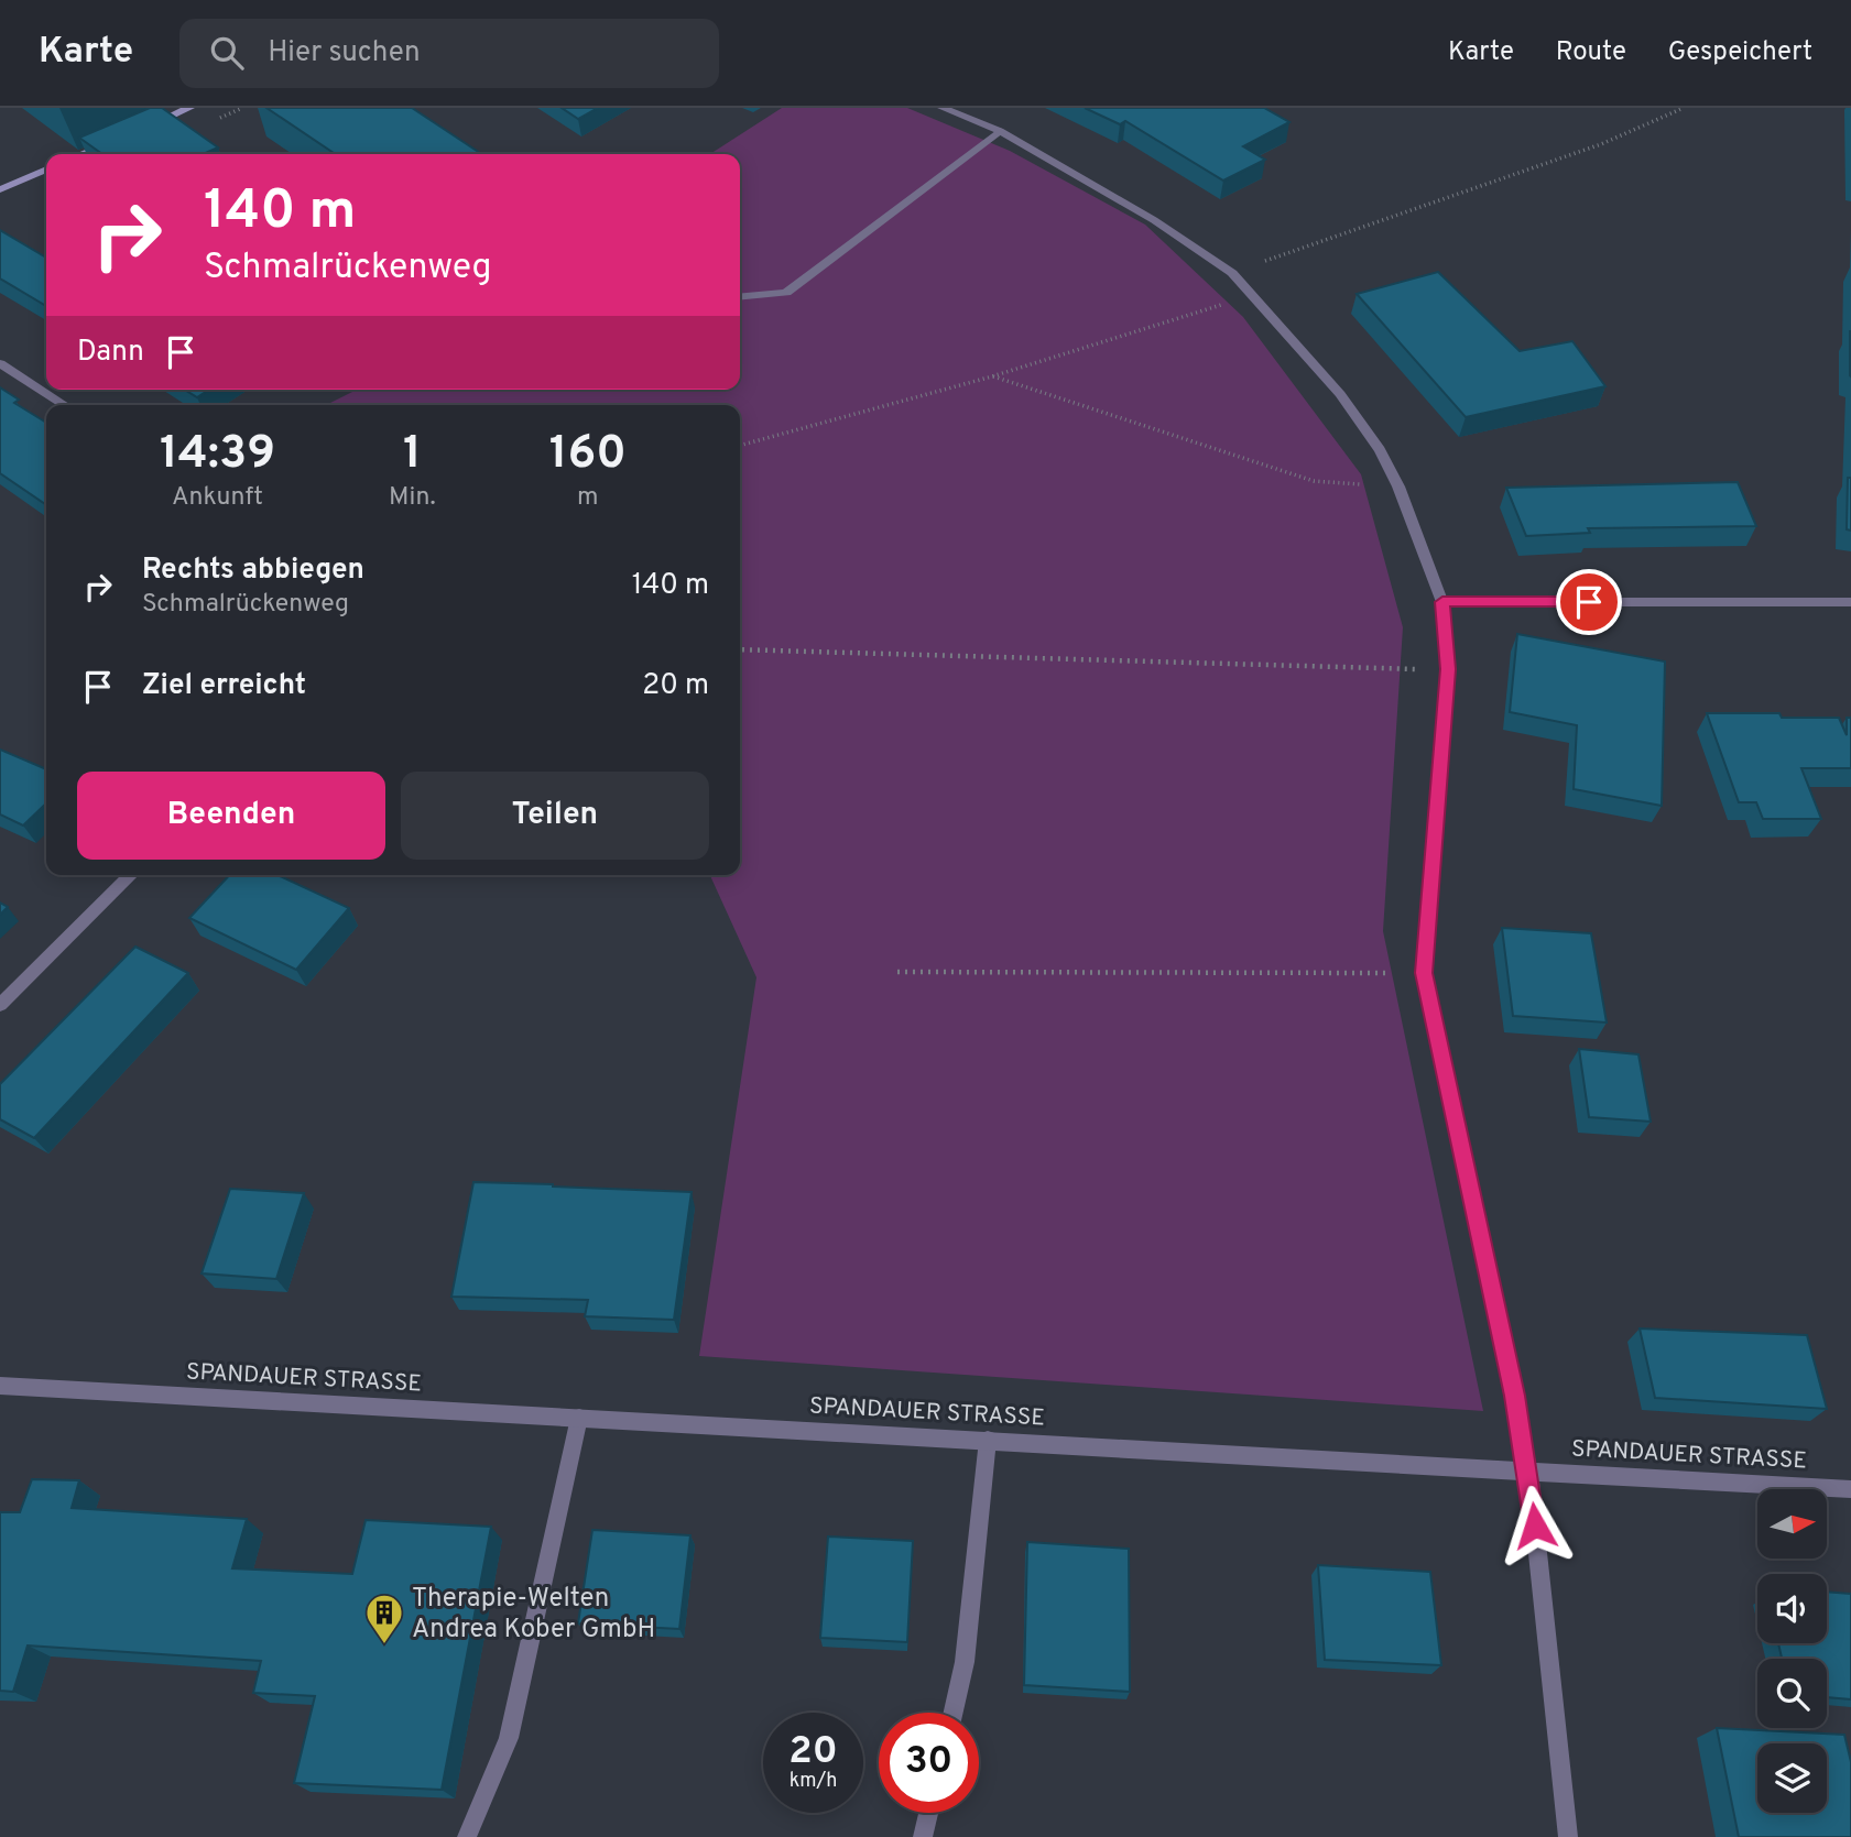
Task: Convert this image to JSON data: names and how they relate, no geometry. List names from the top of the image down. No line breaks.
{"streets":{"street":["SPANDAUER STRASSE"]},"places":{"building":["Therapie-Welten Andrea Kober GmbH"]},"north":"right","page":{"header":"Karte","search":"Hier suchen","nav":["Karte","Route","Gespeichert"],"turn":["140 m","Schmalrückenweg"],"then":"Dann","eta":["14:39","Ankunft","1","Min.","160","m"],"list":[{"name":"Rechts abbiegen","note":"Schmalrückenweg","value":"140 m"},{"name":"Ziel erreicht","value":"20 m"}],"buttons":["Beenden","Teilen"],"speed":"20 km/h","limit":"30"}}
